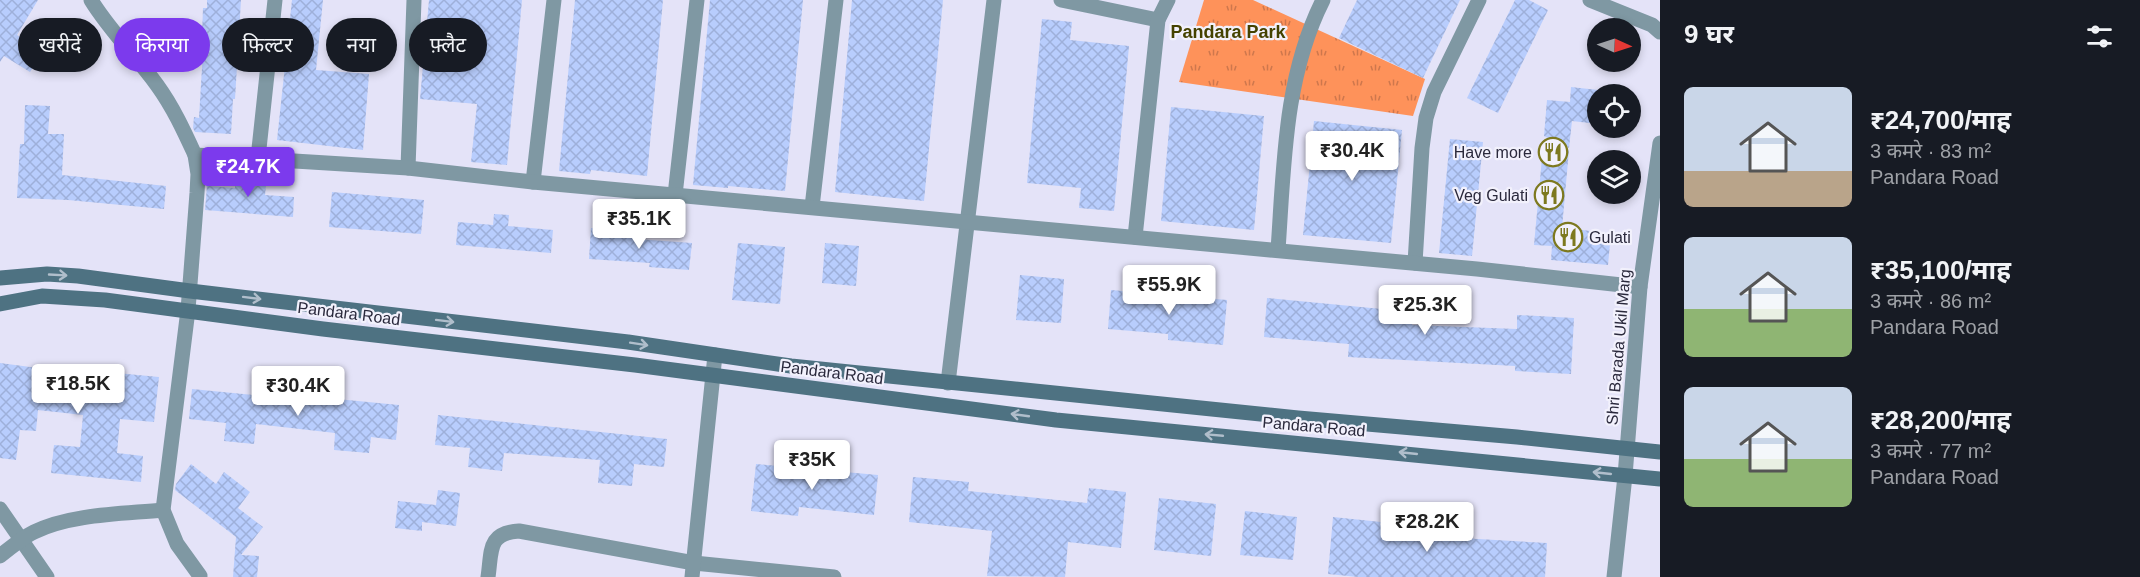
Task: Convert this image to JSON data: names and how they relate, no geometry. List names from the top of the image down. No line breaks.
{"streets":{"main road":["Pandara Road"],"street":["Shri Barada Ukil Marg"]},"crossings":[["Pandara Road","Shri Barada Ukil Marg"]],"districts":["Pandara Park"],"places":{"restaurant":["Have more","Veg Gulati","Gulati"]},"north":"right","page":{"heading":"9 घर","chip":["खरीदें","किराया","फ़िल्टर","नया","फ़्लैट"],"list":[{"name":"₹24,700/माह","note":"3 कमरे · 83 m² · Pandara Road"},{"name":"₹35,100/माह","note":"3 कमरे · 86 m² · Pandara Road"},{"name":"₹28,200/माह","note":"3 कमरे · 77 m² · Pandara Road"}],"price":["₹30.4K","₹24.7K","₹35.1K","₹55.9K","₹25.3K","₹18.5K","₹30.4K","₹35K","₹28.2K"]}}
